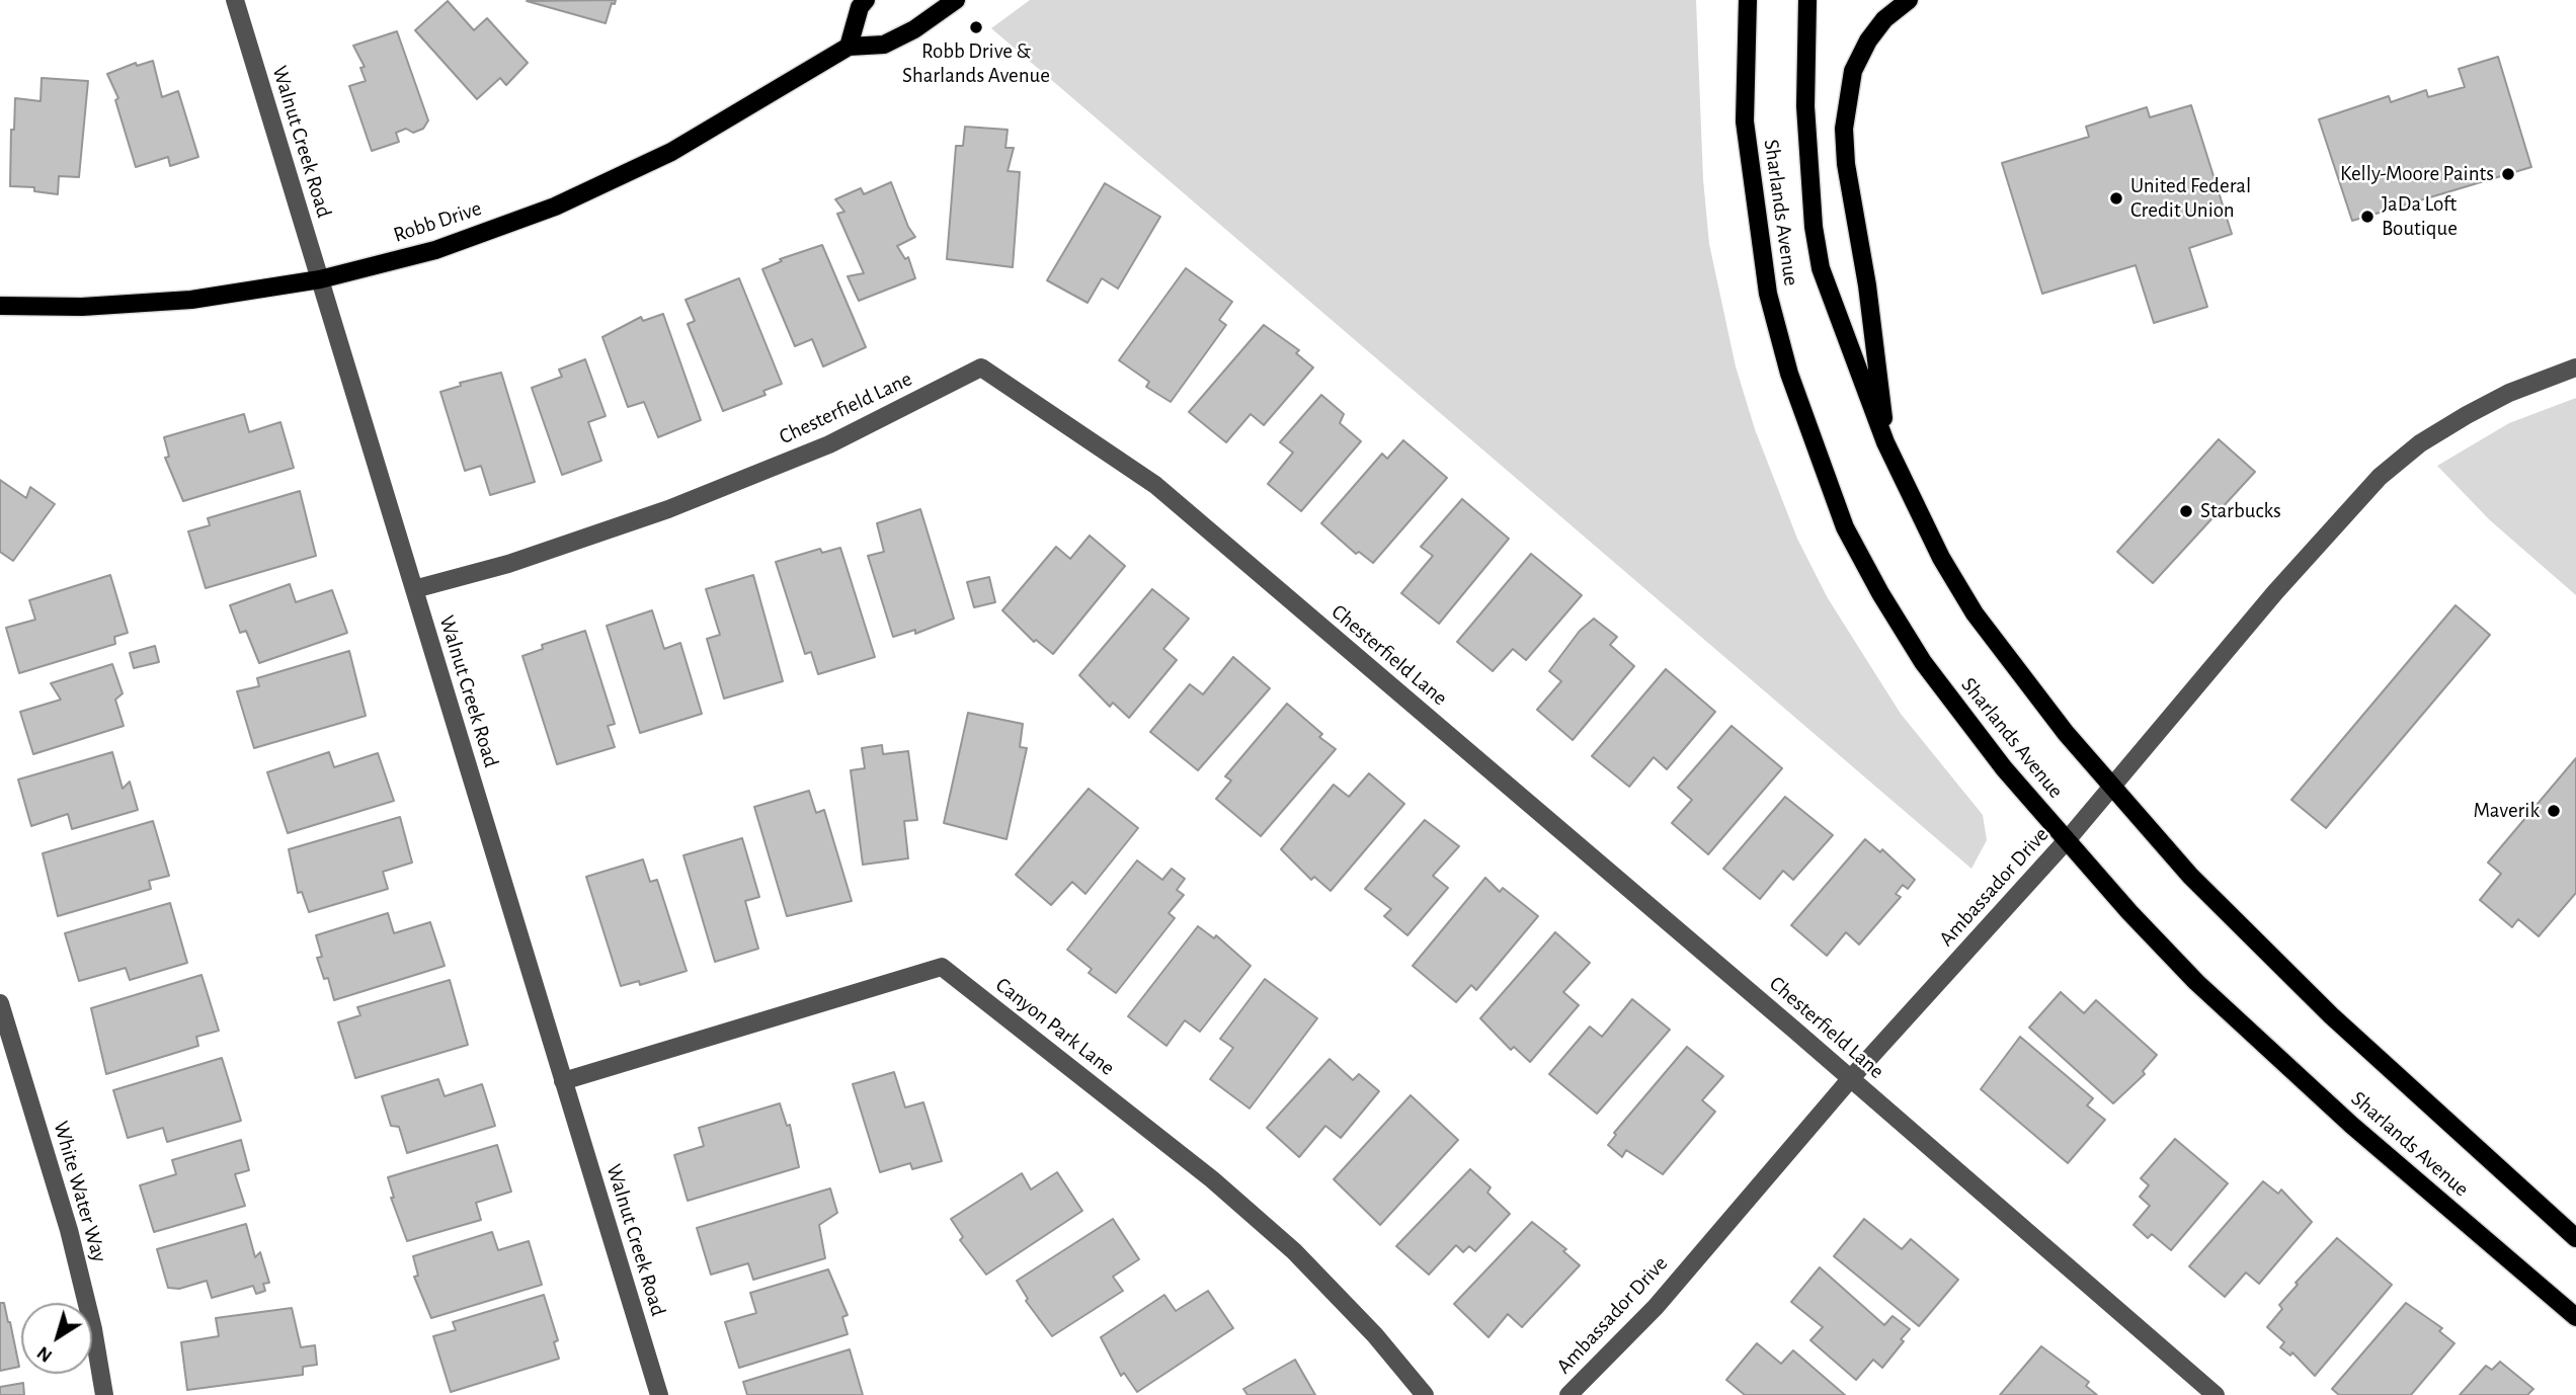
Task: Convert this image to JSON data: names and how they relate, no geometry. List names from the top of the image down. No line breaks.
{"streets":{"main road":["Sharlands Avenue","Robb Drive"],"street":["Walnut Creek Road","Chesterfield Lane","Ambassador Drive","Canyon Park Lane","White Water Way"]},"crossings":[["Walnut Creek Road","Robb Drive"],["Walnut Creek Road","Chesterfield Lane"],["Walnut Creek Road","Canyon Park Lane"],["Sharlands Avenue","Ambassador Drive"],["Chesterfield Lane","Ambassador Drive"]],"places":["Robb Drive & Sharlands Avenue","Kelly-Moore Paints","United Federal Credit Union","JaDa Loft Boutique","Starbucks","Maverik"],"north":"bottom left"}
